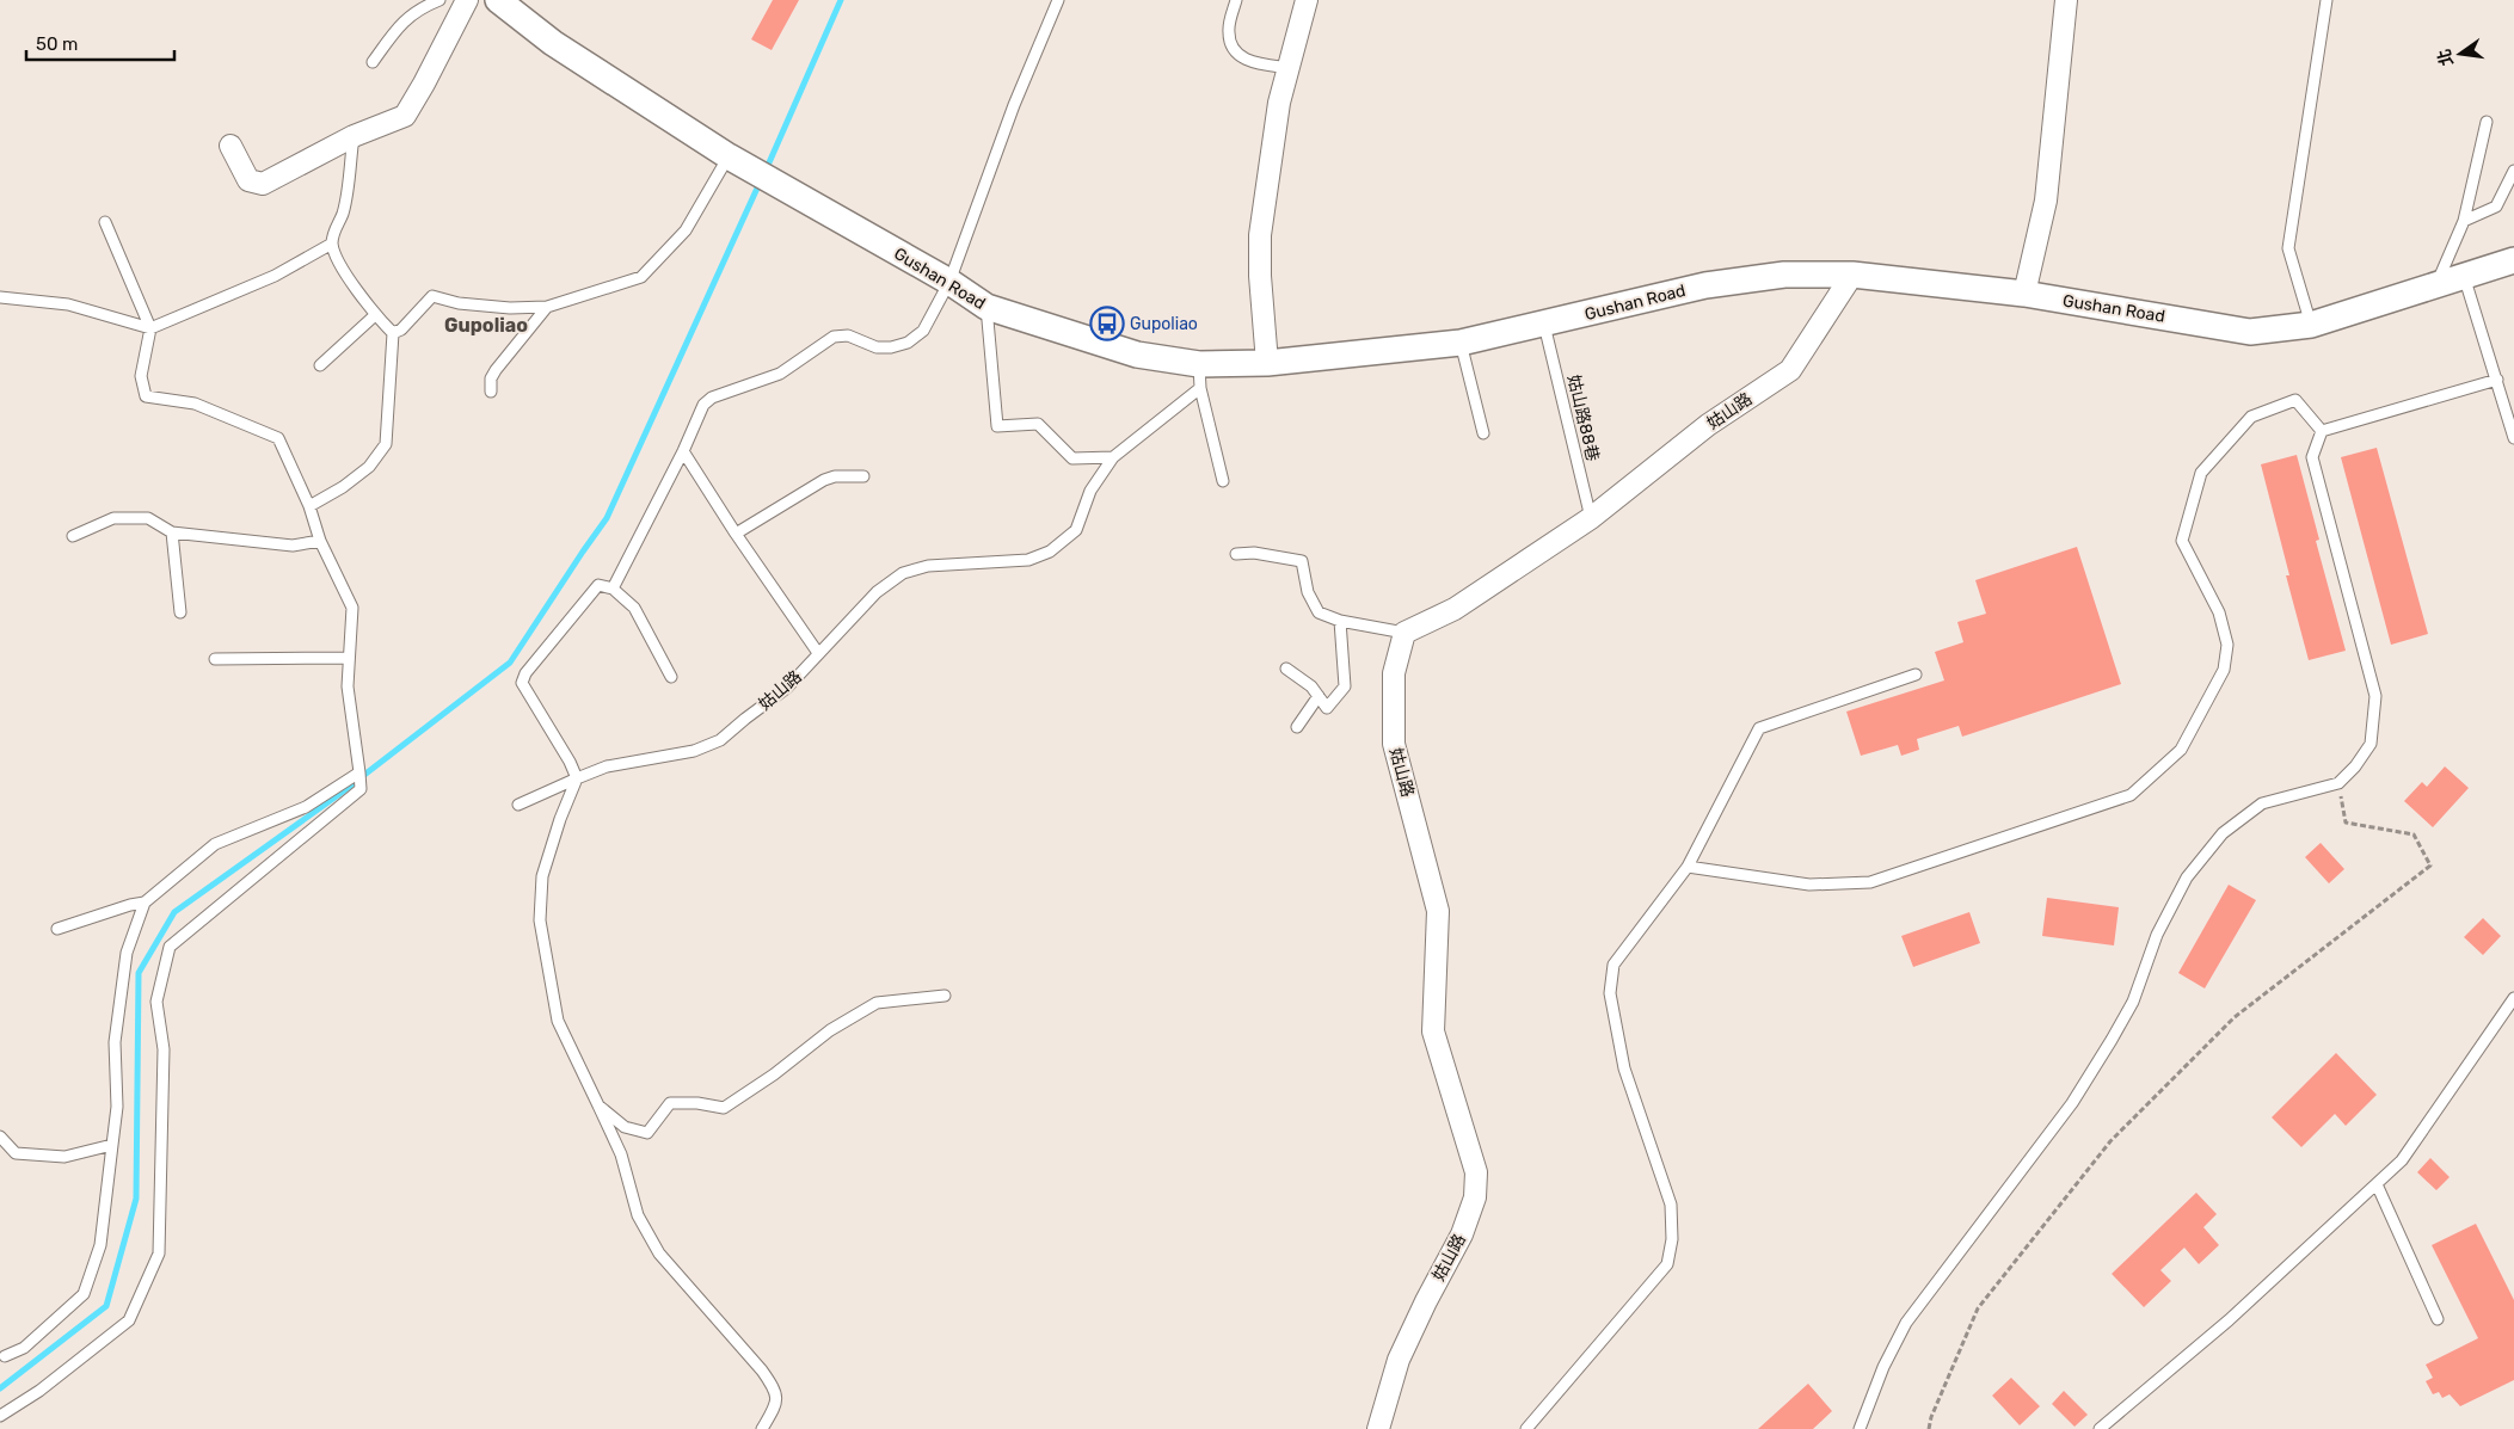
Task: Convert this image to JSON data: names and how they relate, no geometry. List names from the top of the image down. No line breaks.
{"streets":{"street":["Gushan Road","姑山路"],"lane":["姑山路88巷"]},"crossings":[["Gushan Road","姑山路"],["Gushan Road","姑山路88巷"],["姑山路","姑山路88巷"]],"districts":["Gupoliao"],"places":{"bus stop":["Gupoliao"]},"scale_bar":"50 m","north":"left"}
